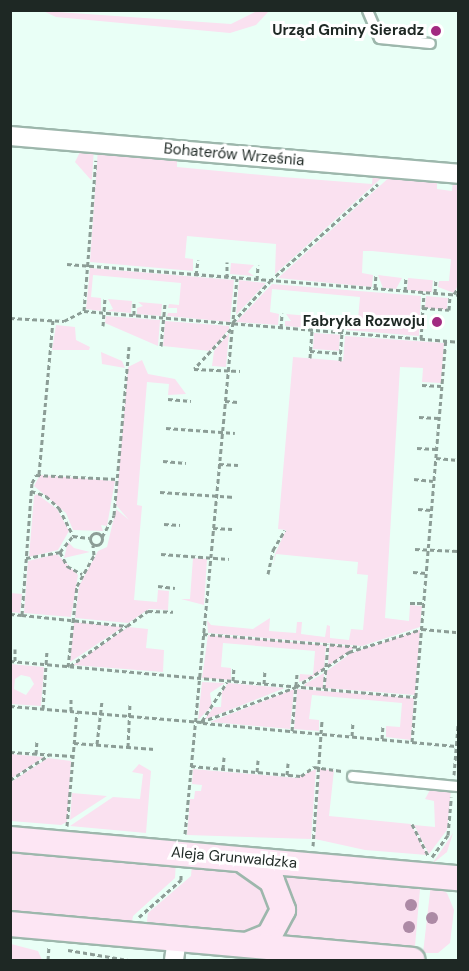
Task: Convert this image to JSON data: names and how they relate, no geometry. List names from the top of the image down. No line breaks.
{"streets":{"street":["Bohaterów Września","Aleja Grunwaldzka"]},"places":["Urząd Gminy Sieradz","Fabryka Rozwoju"]}
